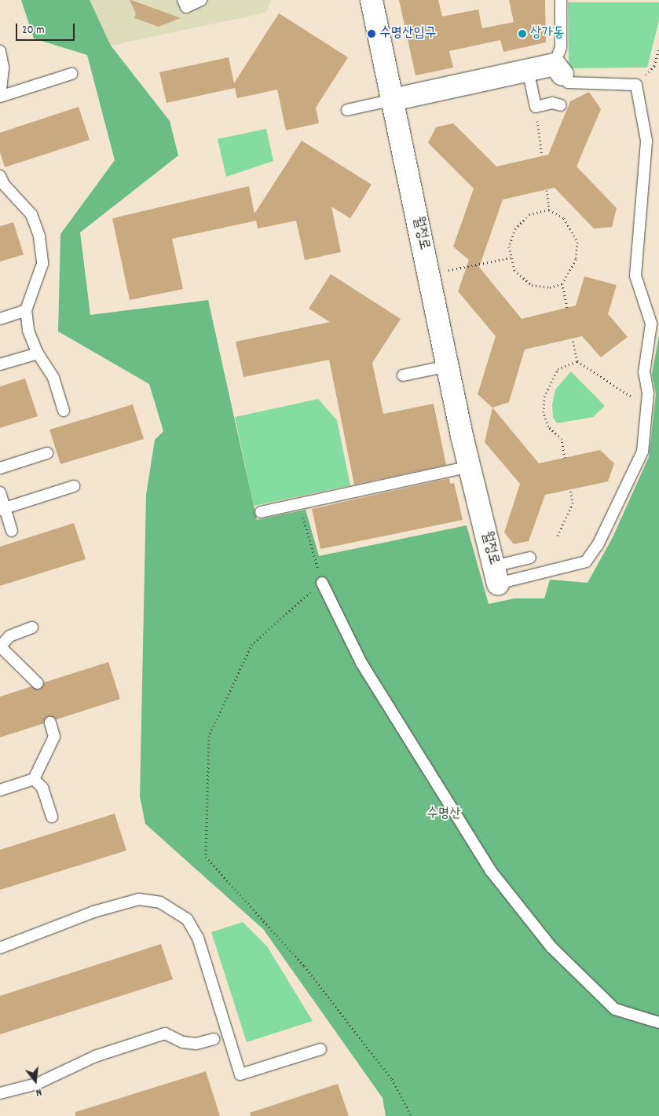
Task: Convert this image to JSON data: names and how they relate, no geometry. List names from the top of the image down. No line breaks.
{"streets":{"street":["월정로"]},"parks":["수명산"],"places":["수명산입구","상가동"],"scale_bar":"20 m","north":"bottom"}
